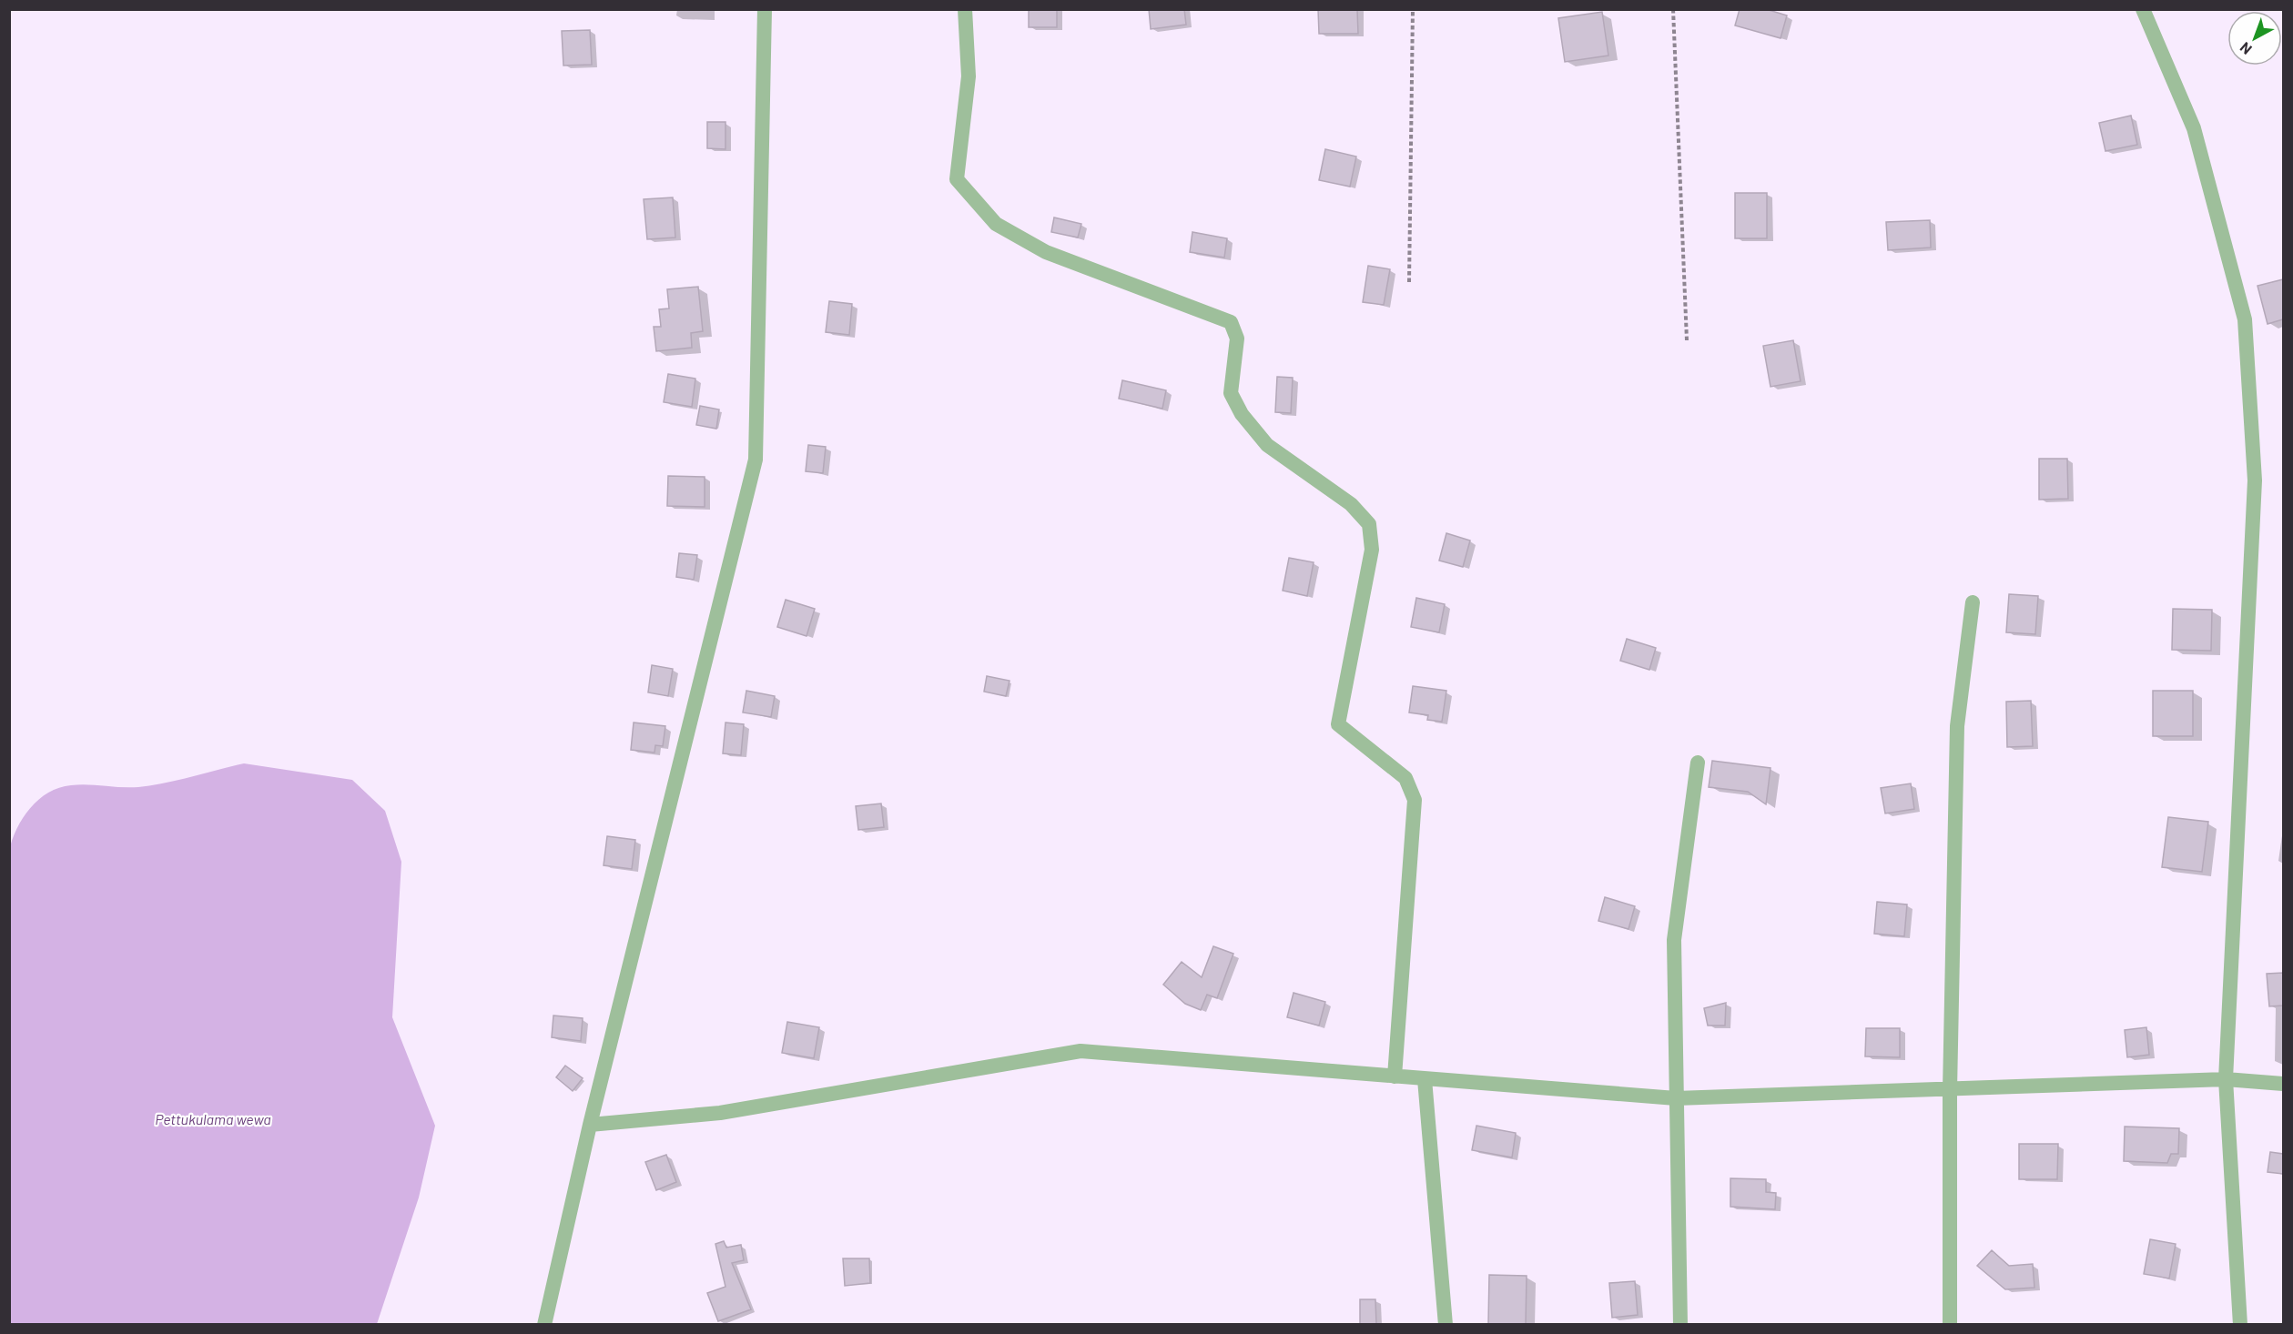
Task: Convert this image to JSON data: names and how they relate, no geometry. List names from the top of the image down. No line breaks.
{"water":["Pettukulama wewa"],"north":"bottom left"}
